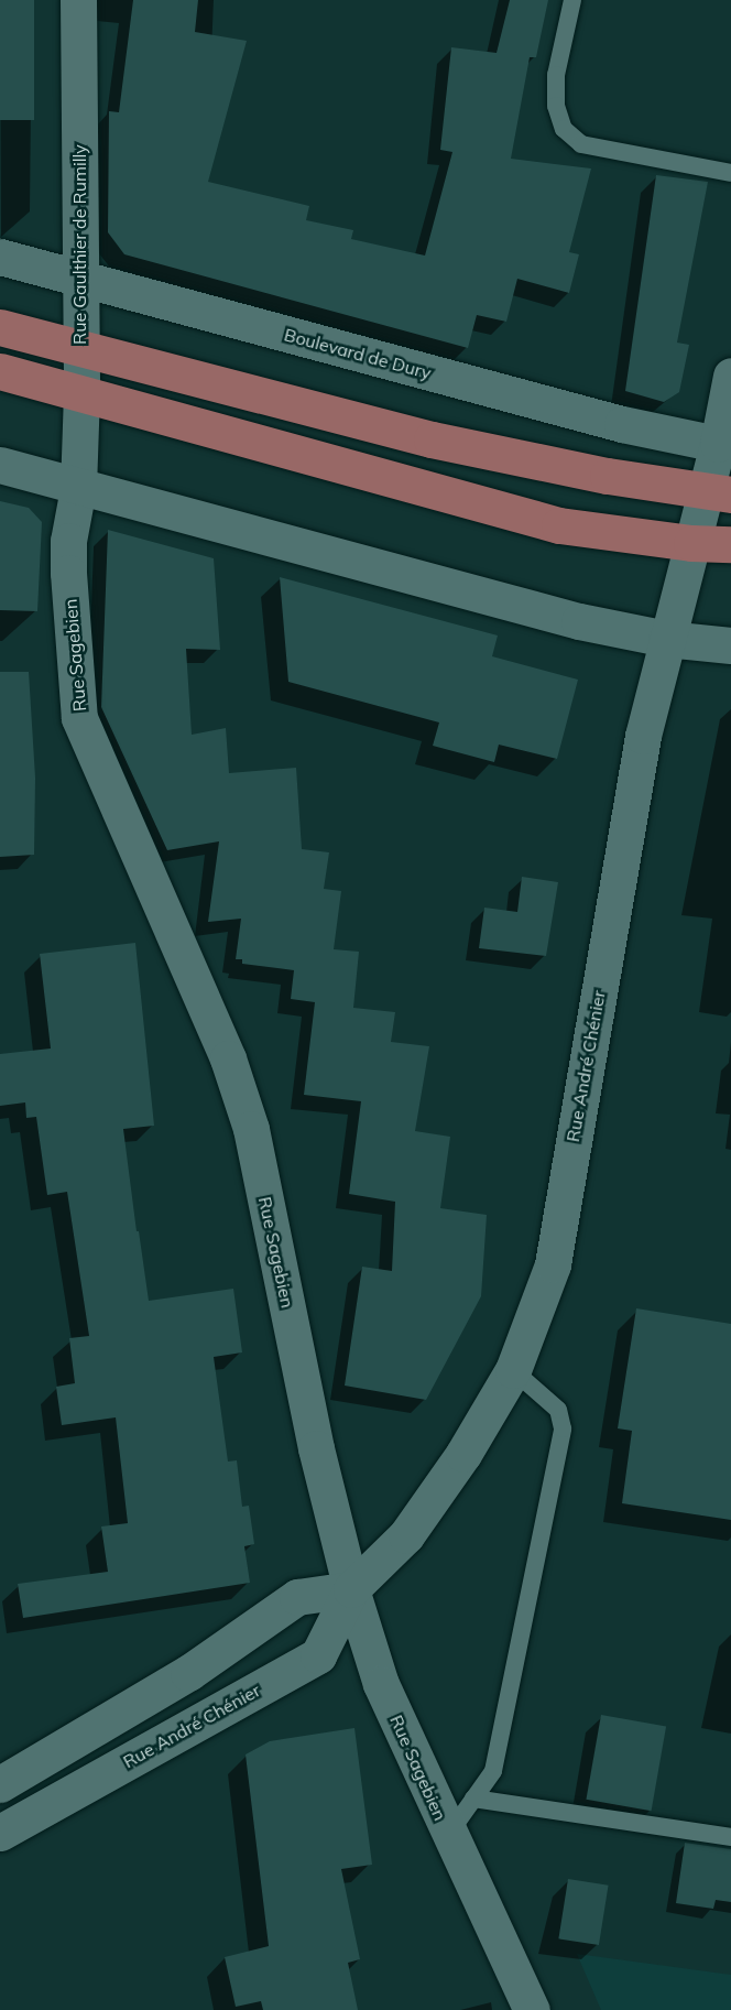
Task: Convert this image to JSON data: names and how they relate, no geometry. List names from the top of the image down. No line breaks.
{"streets":{"street":["Rue Gaulthier de Rumilly","Boulevard de Dury","Rue Sagebien","Rue André Chénier"]},"crossings":[["Rue Gaulthier de Rumilly","Boulevard de Dury"],["Rue Gaulthier de Rumilly","Rue Sagebien"],["Boulevard de Dury","Rue André Chénier"],["Rue Sagebien","Rue André Chénier"]]}
